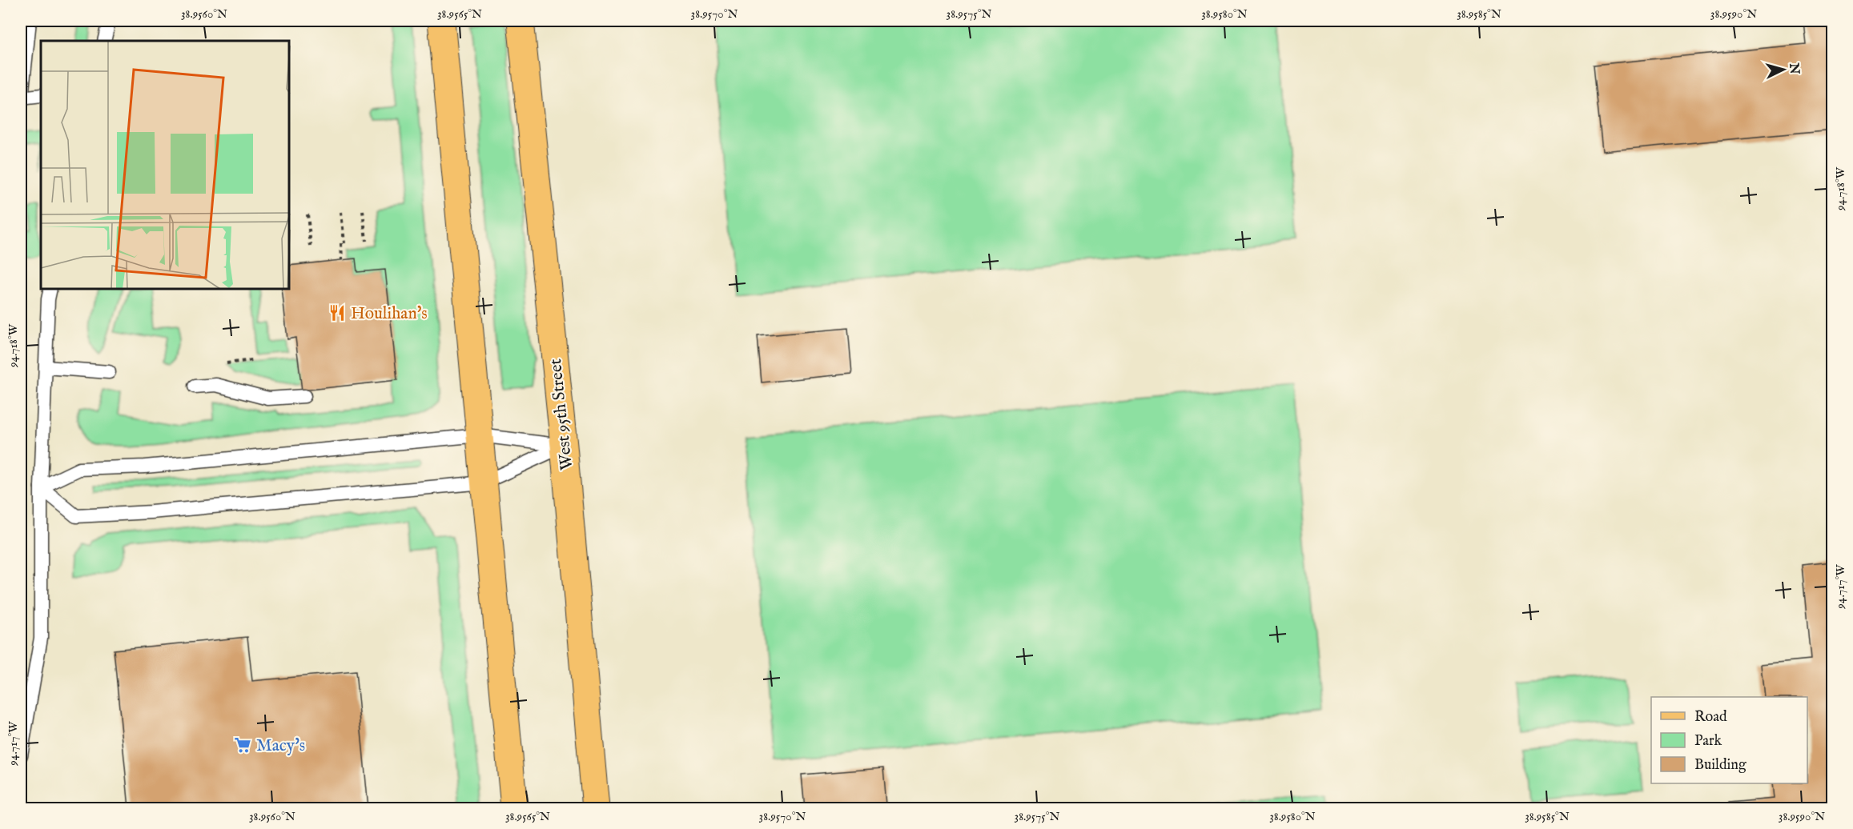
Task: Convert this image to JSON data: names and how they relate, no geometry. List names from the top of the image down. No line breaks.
{"streets":{"main road":["West 95th Street"]},"places":{"restaurant":["Houlihan's"],"supermarket":["Macy's"]},"legend":["Road","Park","Building"],"north":"right","coordinates":["38.9560°N","38.9565°N","38.9570°N","38.9575°N","38.9580°N","38.9585°N","38.9590°N","94.718°W","94.717°W"]}
